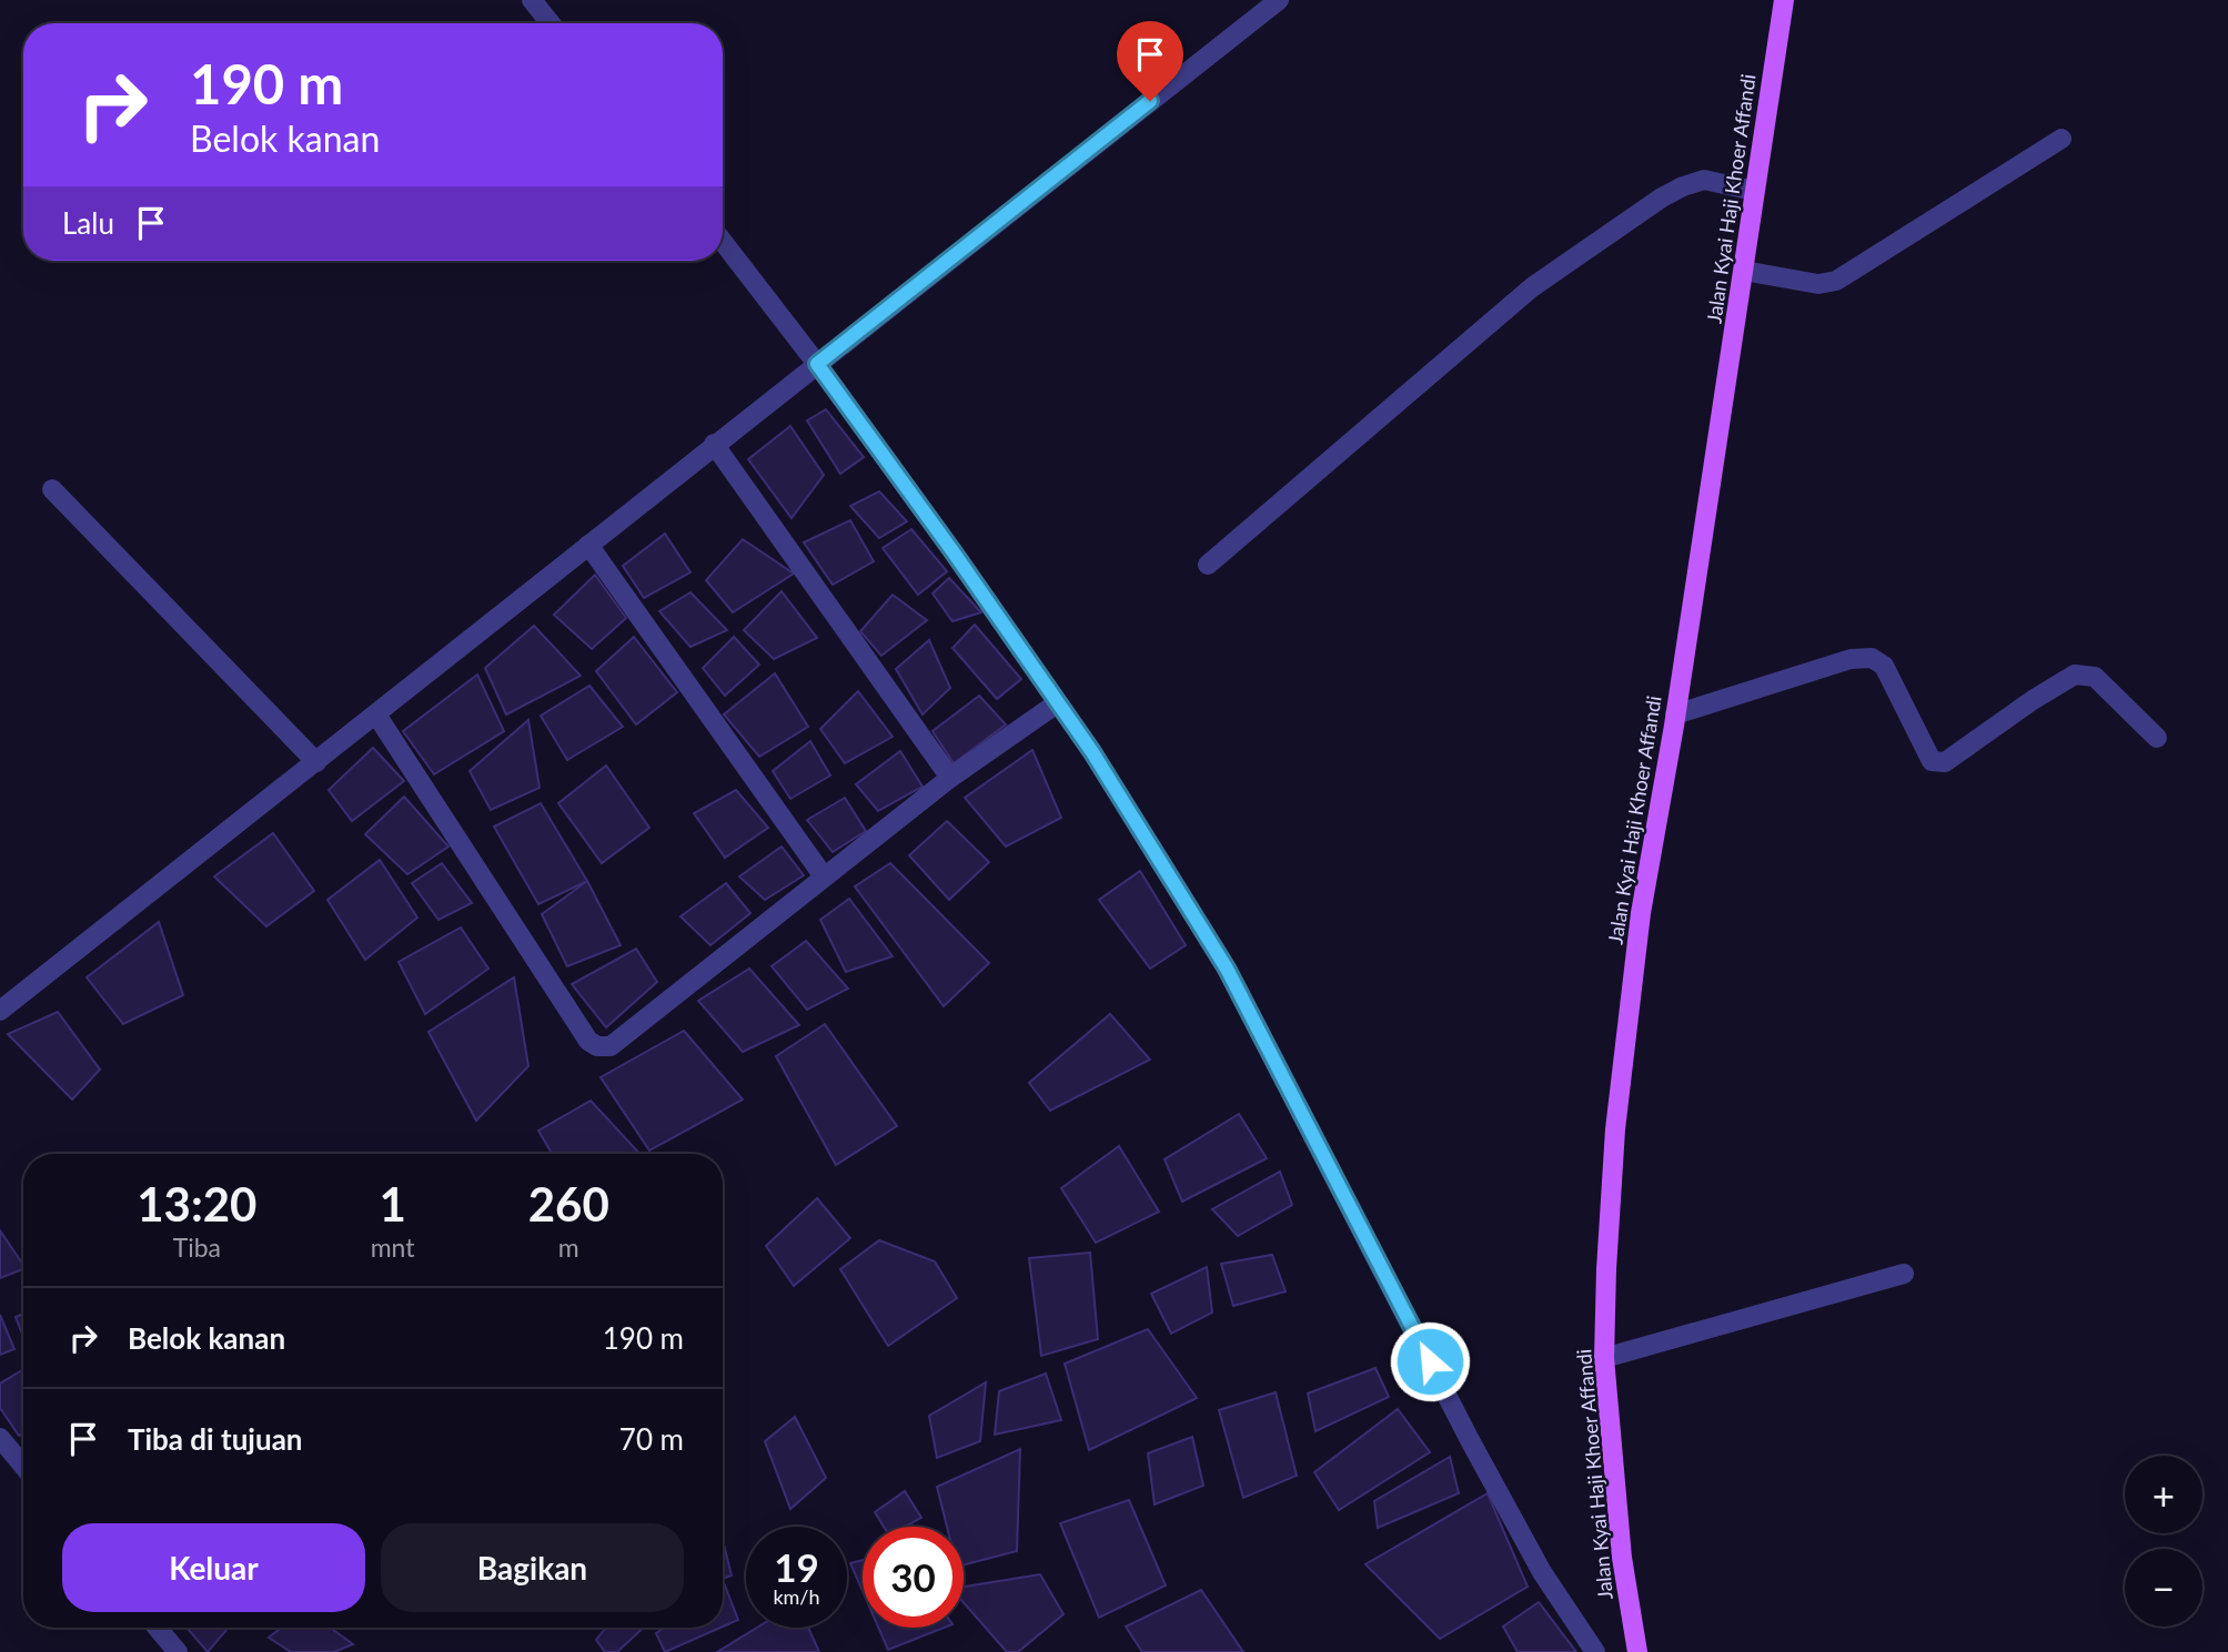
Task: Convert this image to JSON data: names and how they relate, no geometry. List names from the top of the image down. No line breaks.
{"streets":{"main road":["Jalan Kyai Haji Khoer Affandi"]},"page":{"turn":["190 m","Belok kanan"],"then":"Lalu","eta":["13:20","Tiba","1","mnt","260","m"],"list":[{"name":"Belok kanan","value":"190 m"},{"name":"Tiba di tujuan","value":"70 m"}],"map_buttons":["+","−"],"buttons":["Keluar","Bagikan"],"speed":"19 km/h","limit":"30"}}
